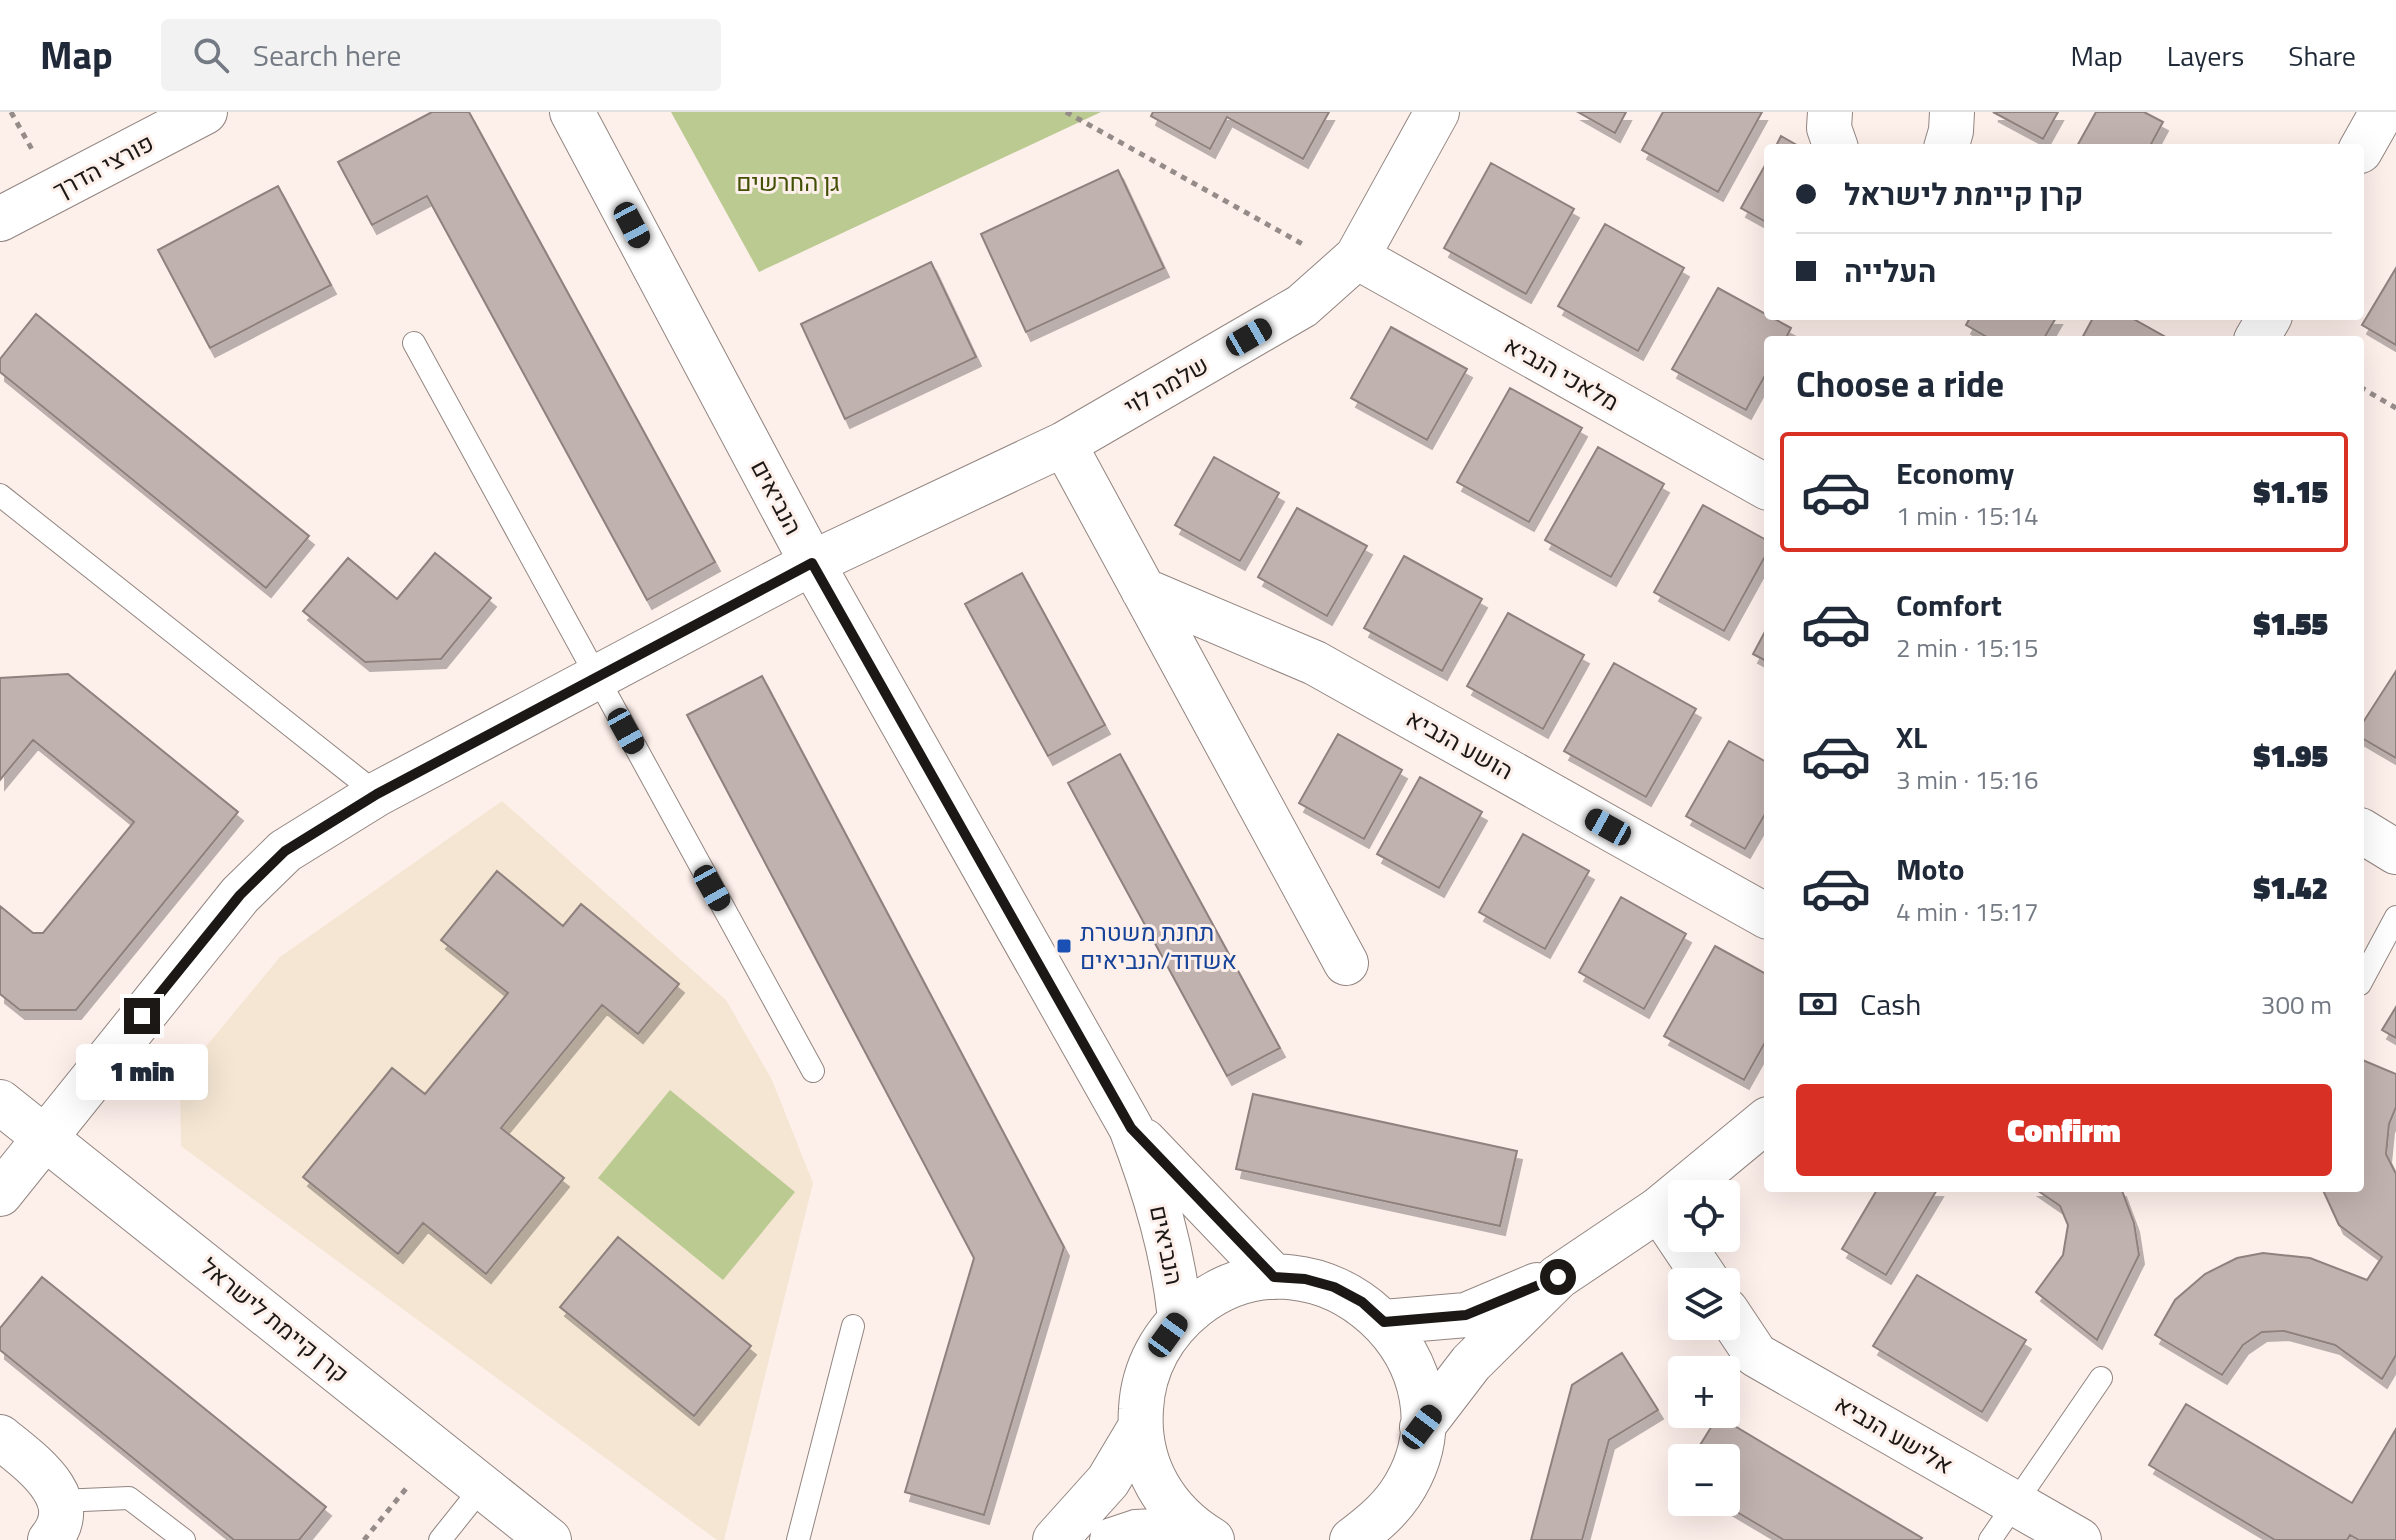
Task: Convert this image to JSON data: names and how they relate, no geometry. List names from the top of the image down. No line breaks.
{"streets":{"street":["פורצי הדרך","מלאכי הנביא","שלמה לוי","הנביאים","הושע הנביא","קרן קיימת לישראל","אלישע הנביא"]},"crossings":[["מלאכי הנביא","שלמה לוי"],["שלמה לוי","הנביאים"],["שלמה לוי","קרן קיימת לישראל"]],"parks":["גן החרשים"],"places":{"transit":["תחנת משטרת אשדוד/הנביאים"]},"page":{"header":"Map","search":"Search here","nav":["Map","Layers","Share"],"banner":["קרן קיימת לישראל","העלייה"],"heading":"Choose a ride","list":[{"name":"Economy","note":"1 min · 15:14","value":"$1.15"},{"name":"Comfort","note":"2 min · 15:15","value":"$1.55"},{"name":"XL","note":"3 min · 15:16","value":"$1.95"},{"name":"Moto","note":"4 min · 15:17","value":"$1.42"}],"pay":["Cash","300 m"],"bubble":"1 min","buttons":"Confirm","map_buttons":["+","−"]}}
